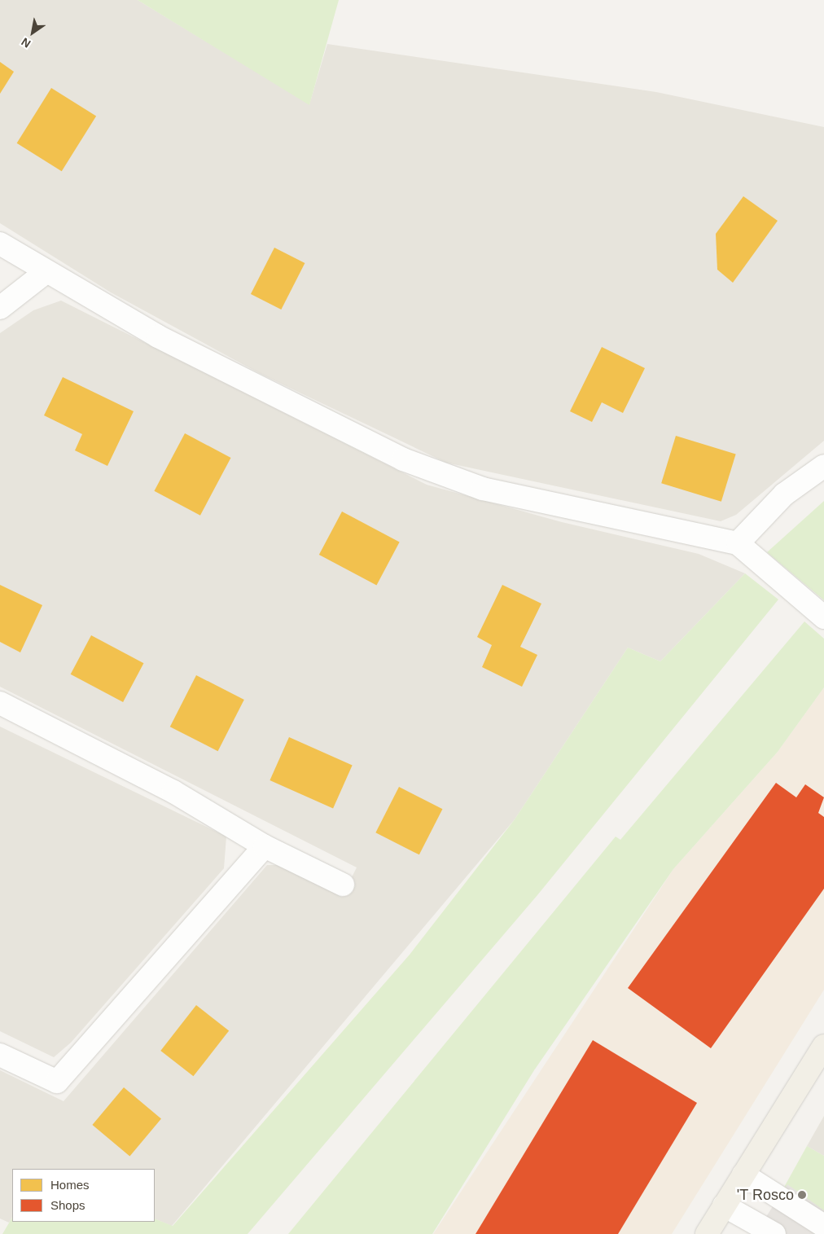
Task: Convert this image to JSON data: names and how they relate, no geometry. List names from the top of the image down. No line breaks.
{"places":["'T Rosco"],"legend":["Homes","Shops"],"north":"bottom left"}
